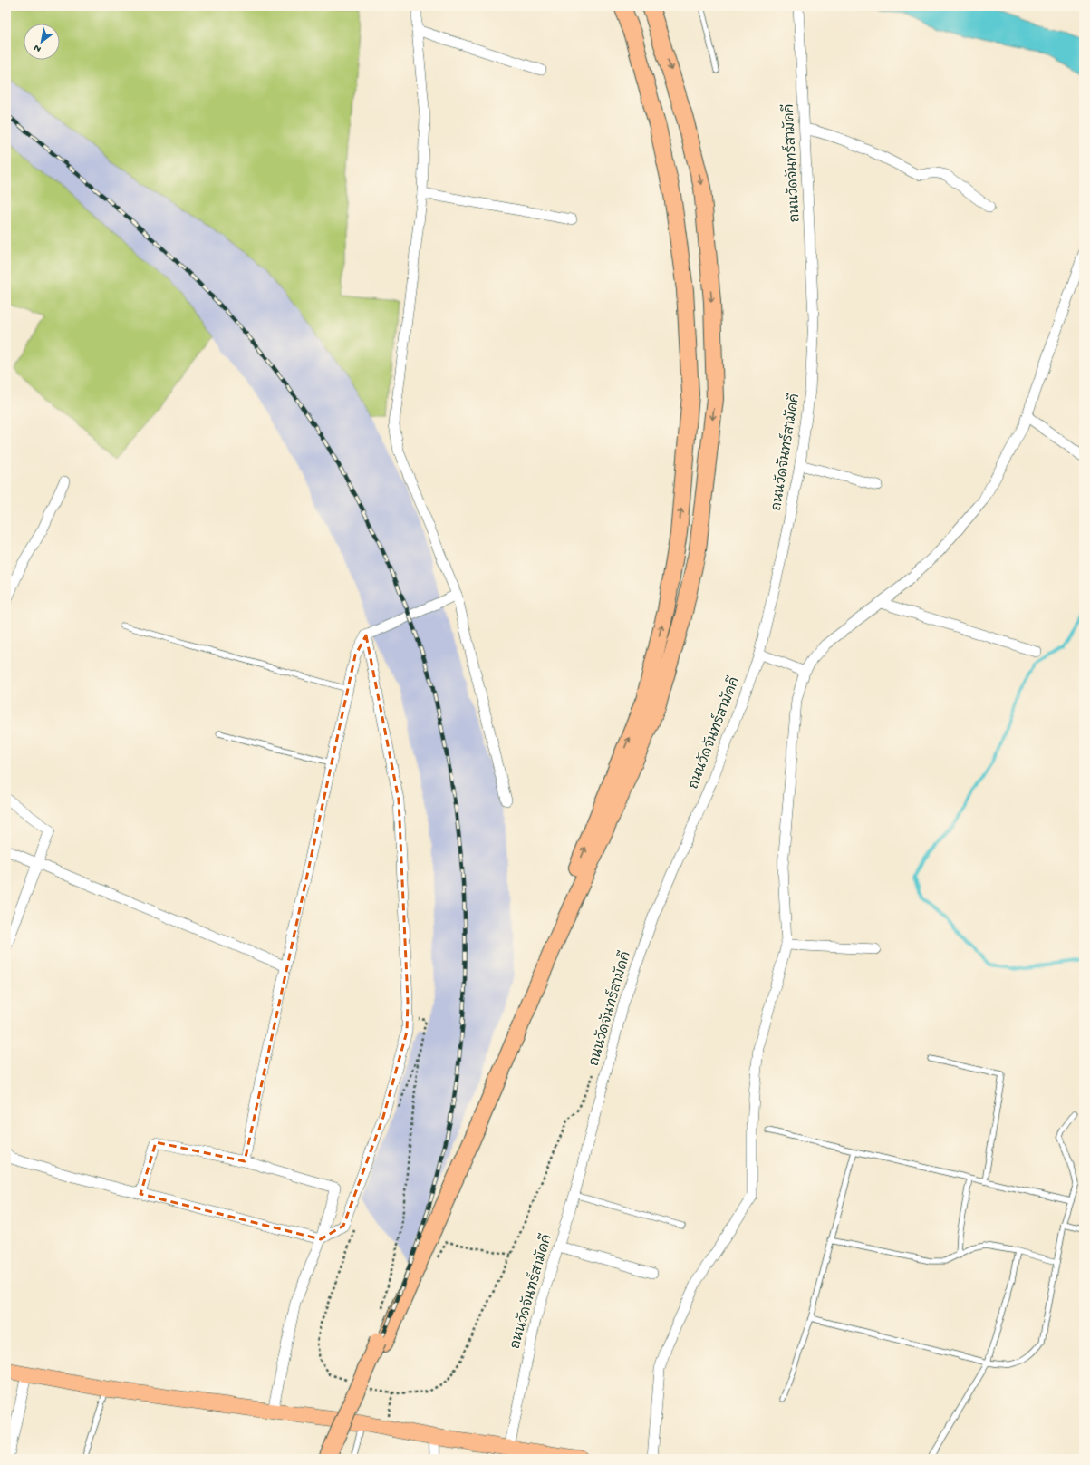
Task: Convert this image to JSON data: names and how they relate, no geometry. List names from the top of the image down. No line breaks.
{"streets":{"street":["ถนนวัดจันทร์สามัคคี"]},"north":"bottom left"}
